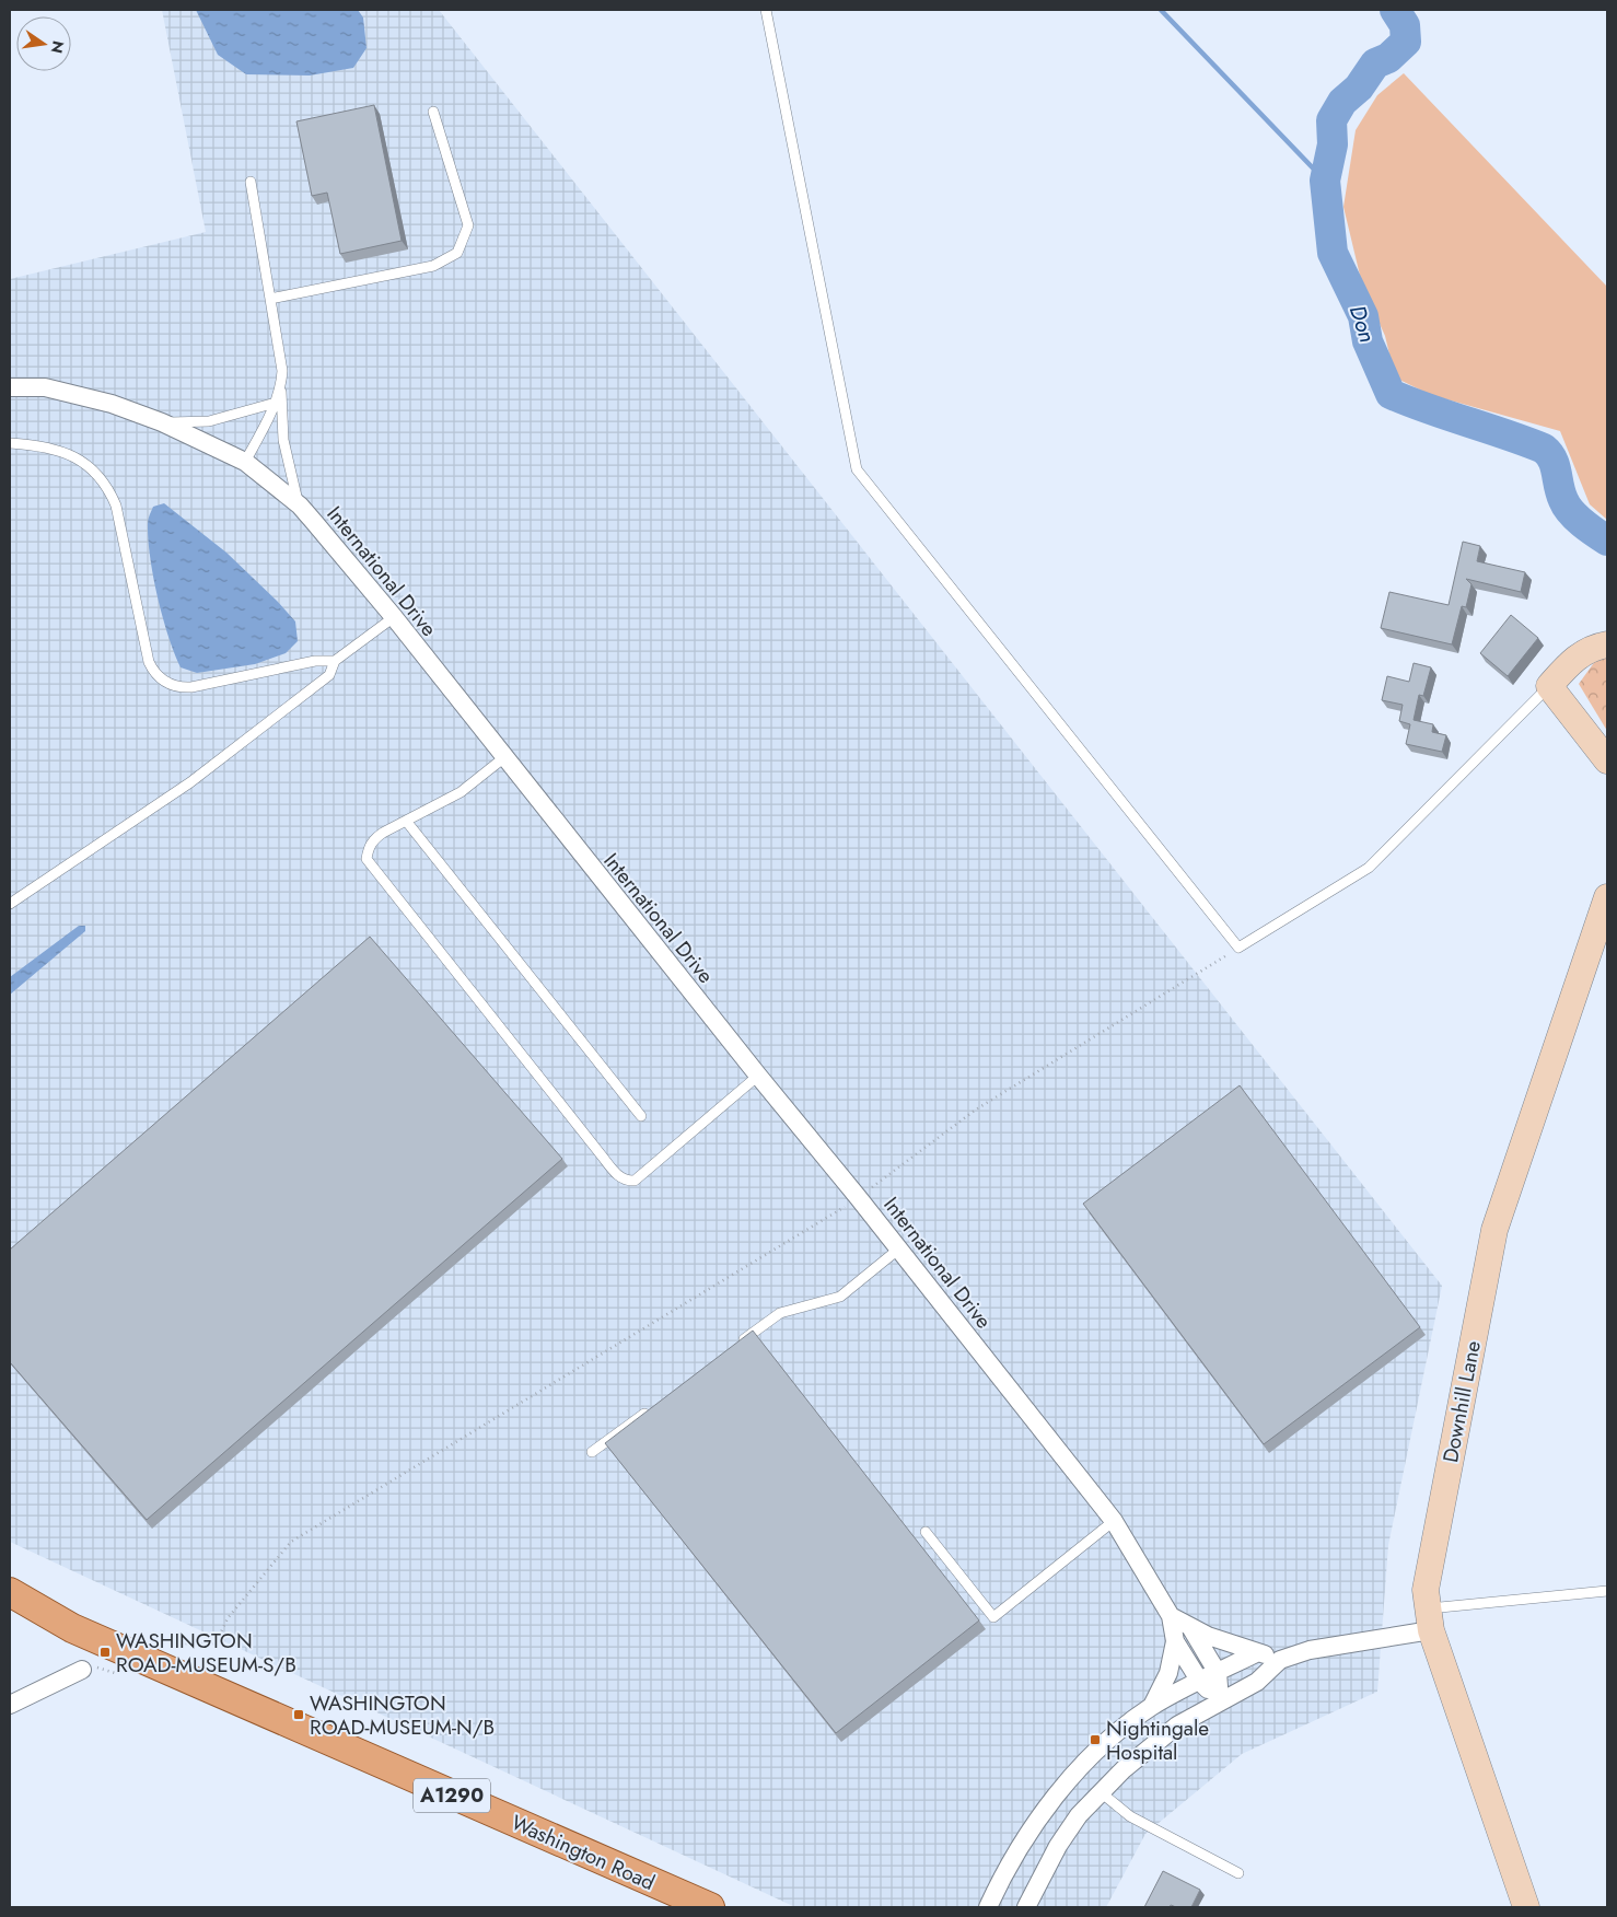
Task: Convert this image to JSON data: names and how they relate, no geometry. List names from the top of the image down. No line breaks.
{"streets":{"main road":["A1290","Washington Road"],"street":["International Drive","Downhill Lane"]},"water":["Don"],"places":{"transit":["WASHINGTON ROAD-MUSEUM-S/B","WASHINGTON ROAD-MUSEUM-N/B","Nightingale Hospital"]},"north":"right"}
